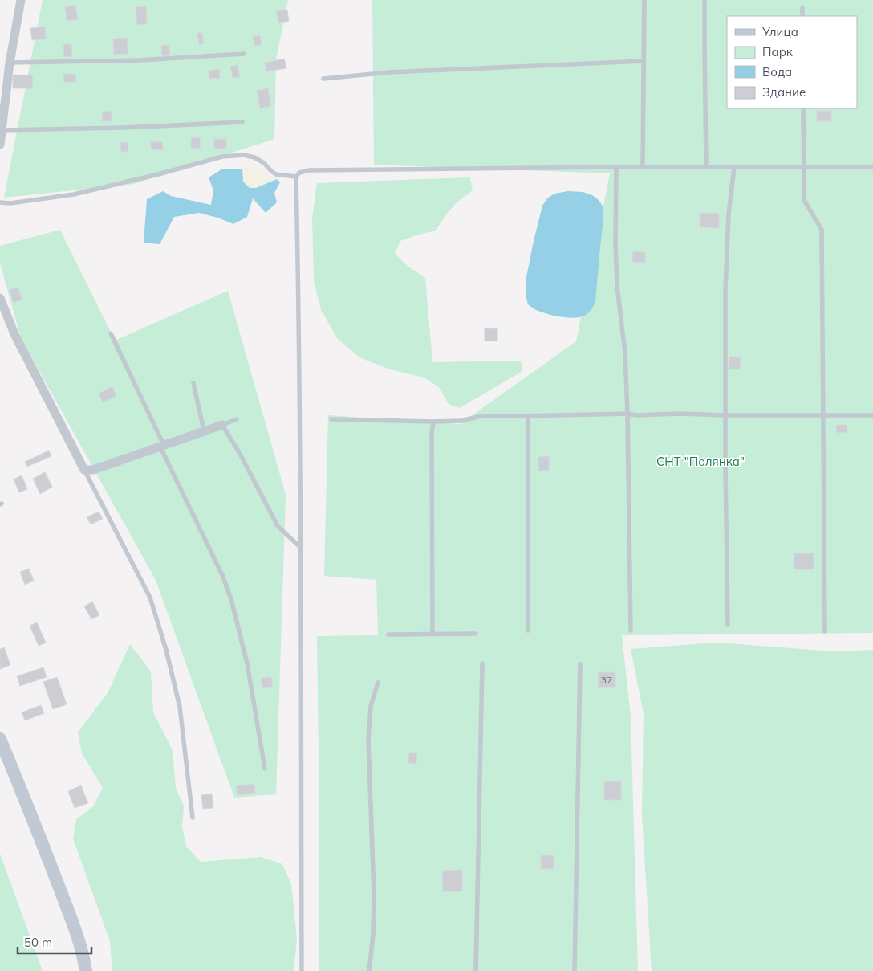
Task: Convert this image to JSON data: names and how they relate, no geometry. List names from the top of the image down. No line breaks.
{"parks":["СНТ \"Полянка\""],"house_numbers":["37"],"legend":["Улица","Парк","Вода","Здание"],"scale_bar":"50 m"}
